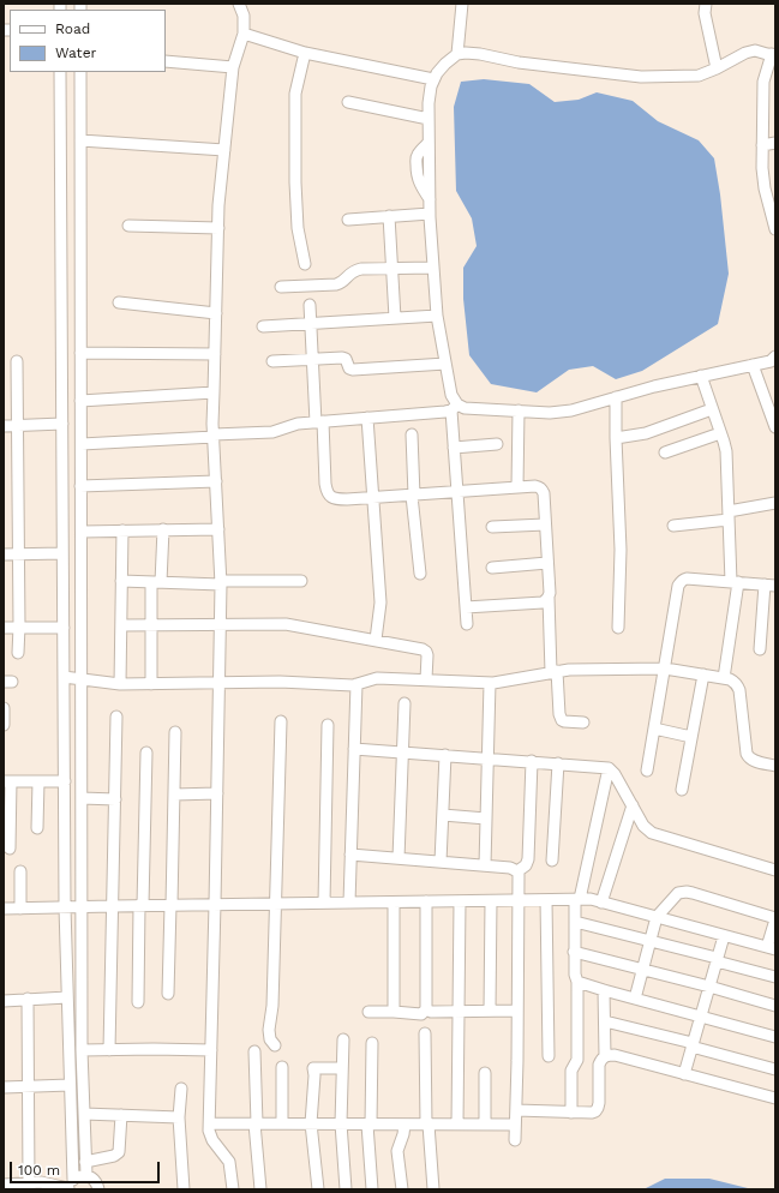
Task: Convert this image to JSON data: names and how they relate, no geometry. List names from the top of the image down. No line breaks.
{"legend":["Road","Water"],"scale_bar":"100 m"}
